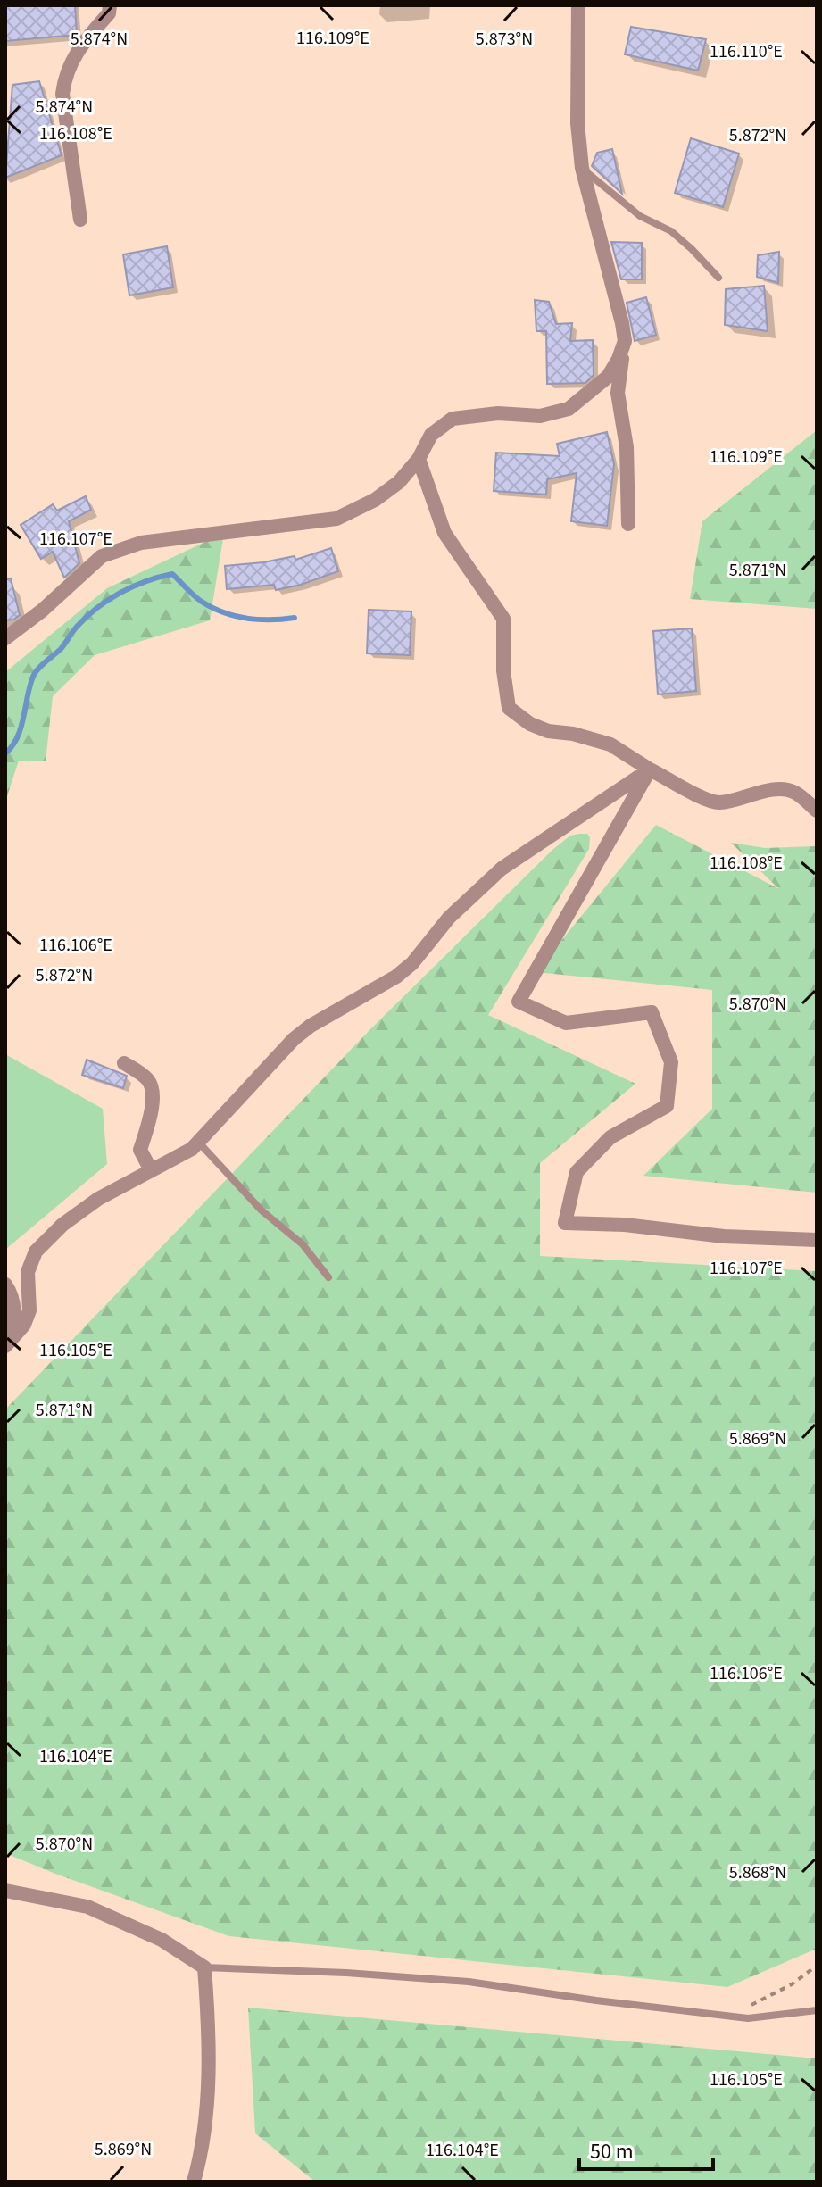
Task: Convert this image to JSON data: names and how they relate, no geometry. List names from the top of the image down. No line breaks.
{"scale_bar":"50 m","coordinates":["116.109°E","5.874°N","5.873°N","116.110°E","116.108°E","5.872°N","116.107°E","5.871°N","116.106°E","5.870°N","116.105°E","5.869°N","116.104°E","5.868°N"]}
